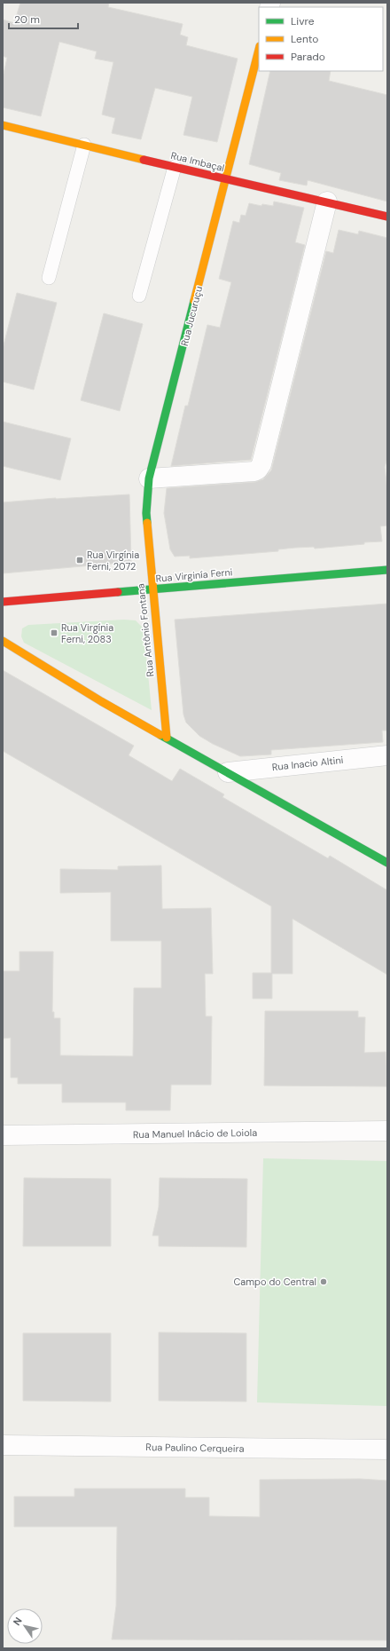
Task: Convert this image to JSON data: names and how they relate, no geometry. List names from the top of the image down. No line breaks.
{"streets":{"street":["Rua Imbaçal","Rua Jucuruçu","Rua Virginía Ferni","Rua Antônio Fontana","Rua Inacio Altini","Rua Manuel Inácio de Loiola","Rua Paulino Cerqueira"]},"crossings":[["Rua Imbaçal","Rua Jucuruçu"],["Rua Jucuruçu","Rua Antônio Fontana"],["Rua Virginía Ferni","Rua Antônio Fontana"]],"places":{"transit":["Rua Virgínia Ferni, 2072","Rua Virgínia Ferni, 2083"],"other":["Campo do Central"]},"legend":["Livre","Lento","Parado"],"scale_bar":"20 m","north":"top left"}
